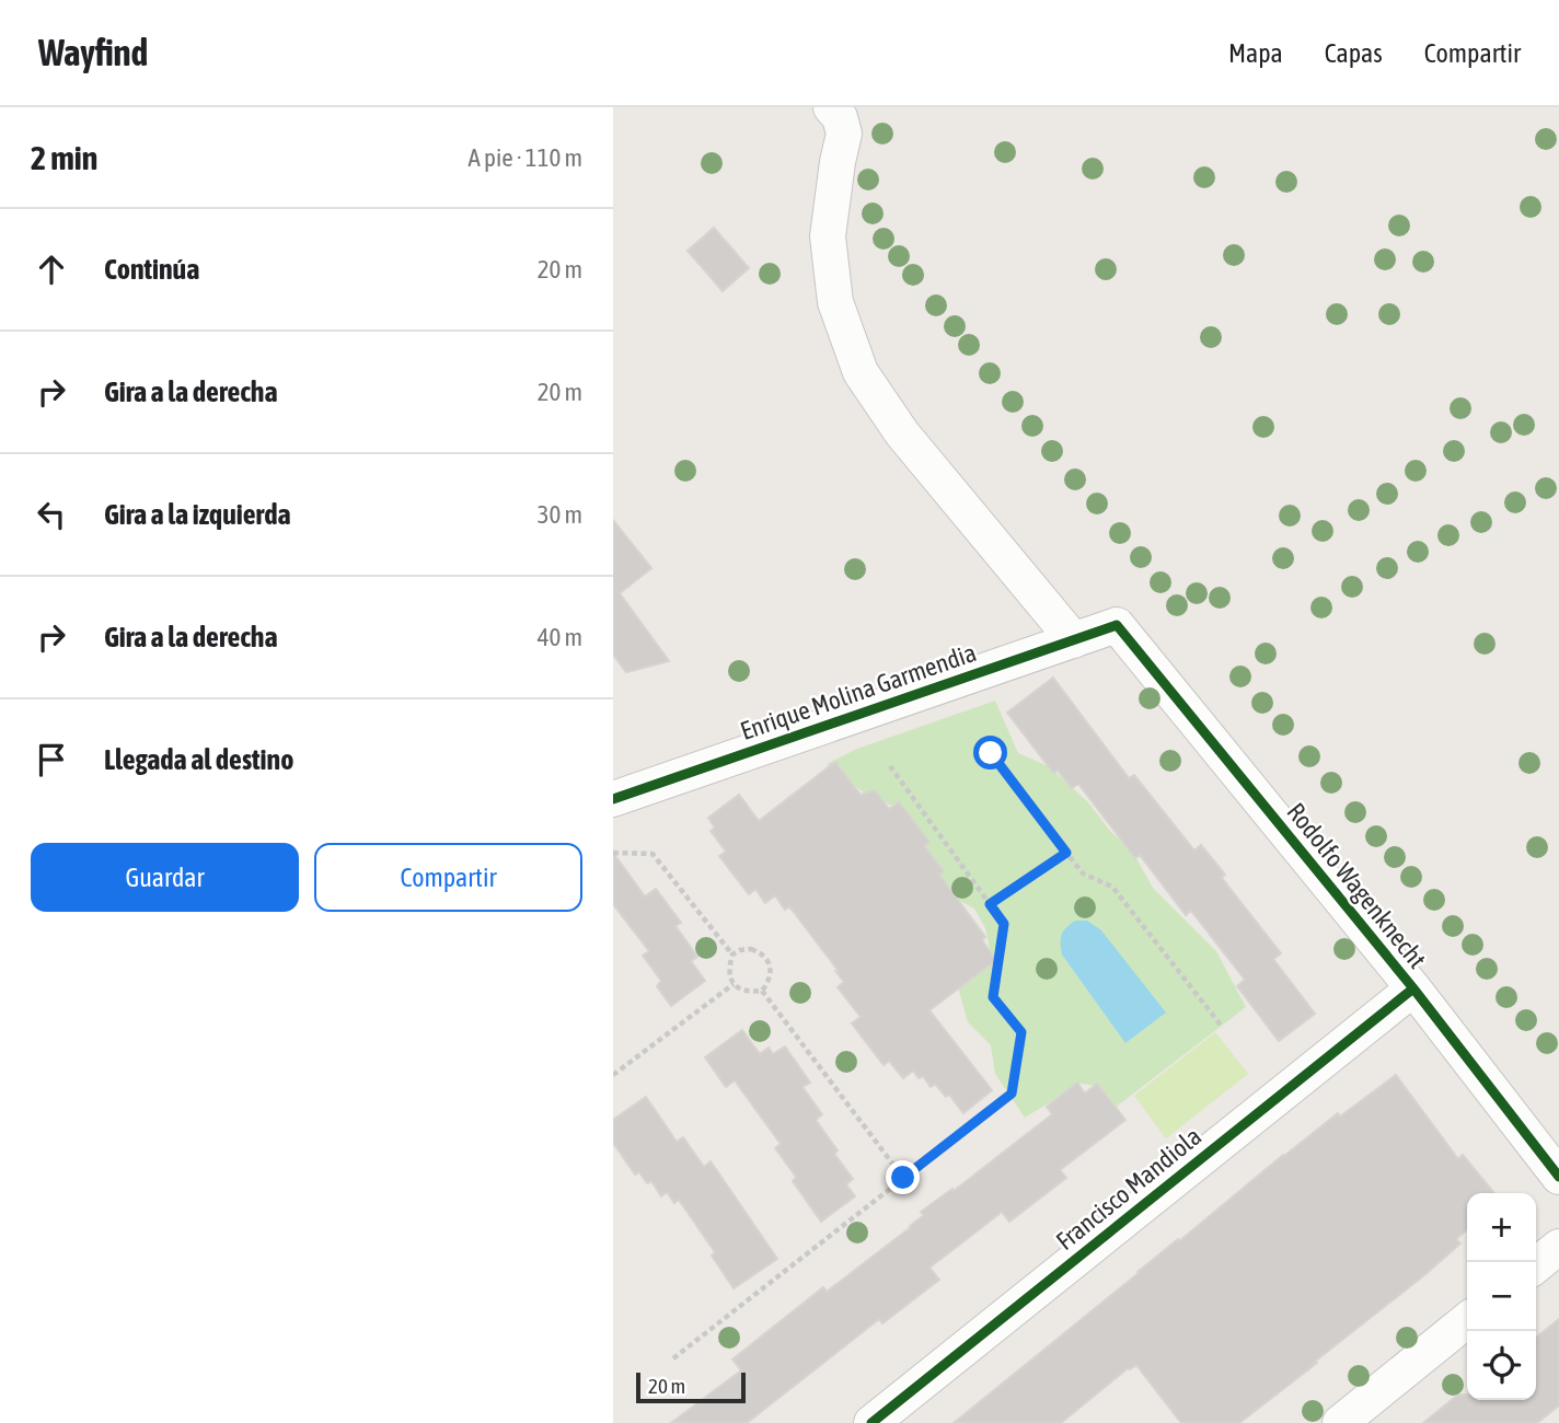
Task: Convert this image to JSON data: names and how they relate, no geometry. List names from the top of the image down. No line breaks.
{"streets":{"street":["Enrique Molina Garmendia","Rodolfo Wagenknecht","Francisco Mandiola"]},"crossings":[["Enrique Molina Garmendia","Rodolfo Wagenknecht"],["Rodolfo Wagenknecht","Francisco Mandiola"]],"scale_bar":"20 m","page":{"header":"Wayfind","nav":["Mapa","Capas","Compartir"],"heading":["2 min","A pie · 110 m"],"list":[["Continúa","20 m"],["Gira a la derecha","20 m"],["Gira a la izquierda","30 m"],["Gira a la derecha","40 m"],"Llegada al destino"],"buttons":["Guardar","Compartir"],"map_buttons":["+","−"],"scale":"20 m"}}
